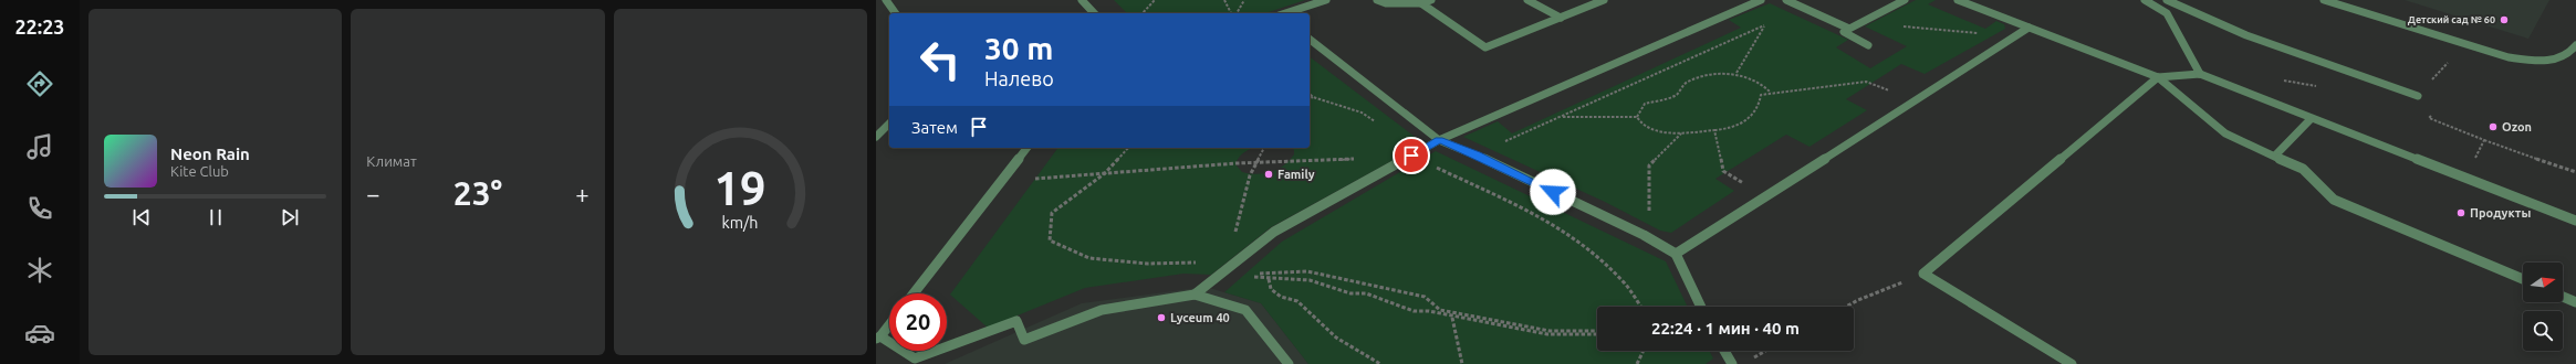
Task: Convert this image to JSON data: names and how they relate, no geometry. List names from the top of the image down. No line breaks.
{"places":["Детский сад № 60","Ozon","Family","Продукты","Lyceum 40"],"north":"right","page":{"tabs":"22:23","tile":"Климат","turn":["30 m","Налево"],"then":"Затем","song":["Neon Rain","Kite Club"],"heat":["−","23°","+"],"limit":"20","trip":"22:24 · 1 мин · 40 m","gauge":["19","km/h"]}}
